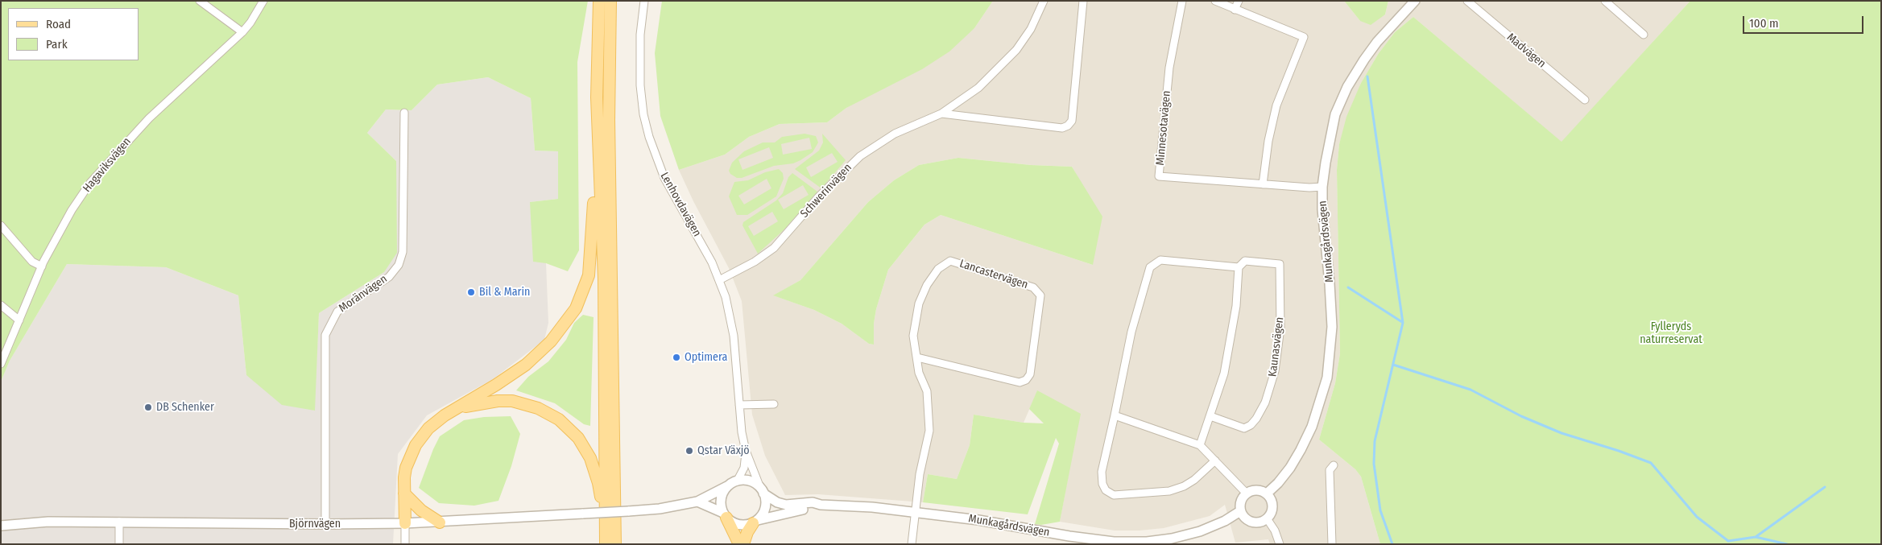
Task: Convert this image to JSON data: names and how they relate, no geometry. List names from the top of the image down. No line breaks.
{"streets":{"street":["Madvägen","Minnesotavägen","Hagaviksvägen","Schwerinvägen","Lenhovdavägen","Munkagårdsvägen","Lancastervägen","Moränvägen","Kaunasvägen","Björnvägen"]},"crossings":[["Minnesotavägen","Munkagårdsvägen"],["Schwerinvägen","Lenhovdavägen"],["Lenhovdavägen","Munkagårdsvägen"],["Munkagårdsvägen","Lancastervägen"],["Moränvägen","Björnvägen"]],"parks":["Fylleryds naturreservat"],"places":["Bil & Marin","Optimera","DB Schenker","Qstar Växjö"],"legend":["Road","Park"],"scale_bar":"100 m"}
